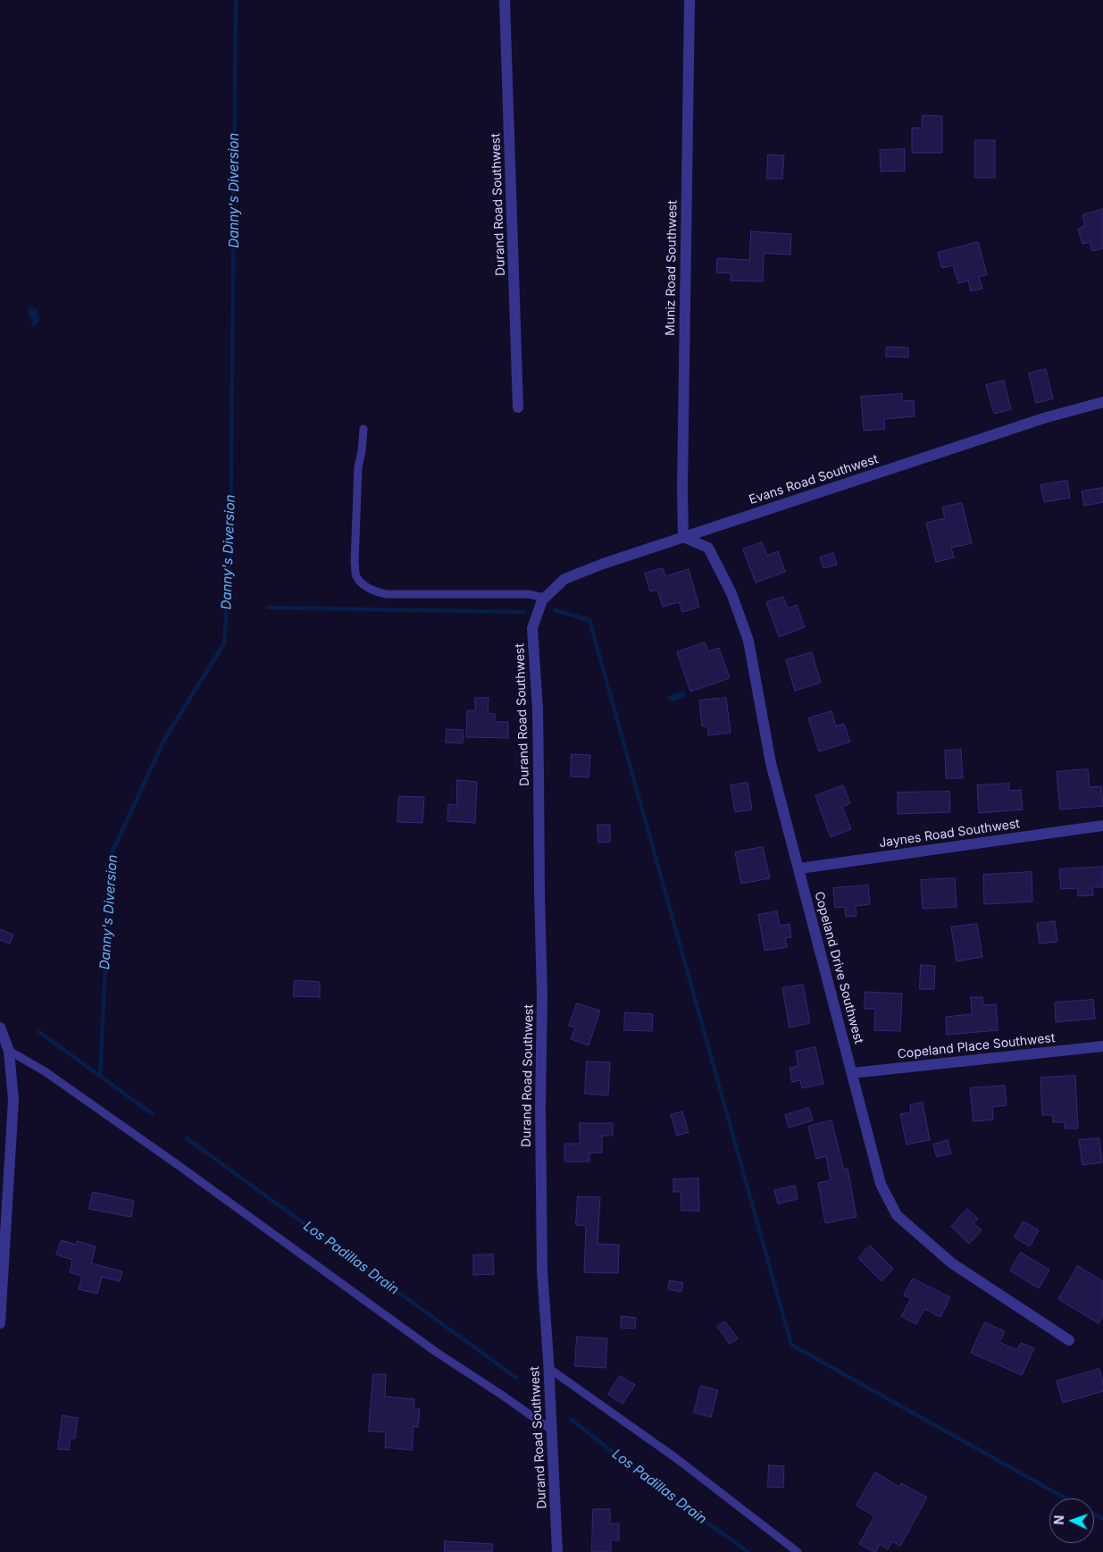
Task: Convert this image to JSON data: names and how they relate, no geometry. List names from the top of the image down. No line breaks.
{"streets":{"street":["Durand Road Southwest","Muniz Road Southwest","Evans Road Southwest","Jaynes Road Southwest","Copeland Drive Southwest","Copeland Place Southwest"]},"crossings":[["Durand Road Southwest","Evans Road Southwest"],["Muniz Road Southwest","Evans Road Southwest"],["Muniz Road Southwest","Copeland Drive Southwest"],["Evans Road Southwest","Copeland Drive Southwest"],["Jaynes Road Southwest","Copeland Drive Southwest"],["Copeland Drive Southwest","Copeland Place Southwest"]],"water":["Danny's Diversion","Los Padillas Drain"],"north":"left"}
